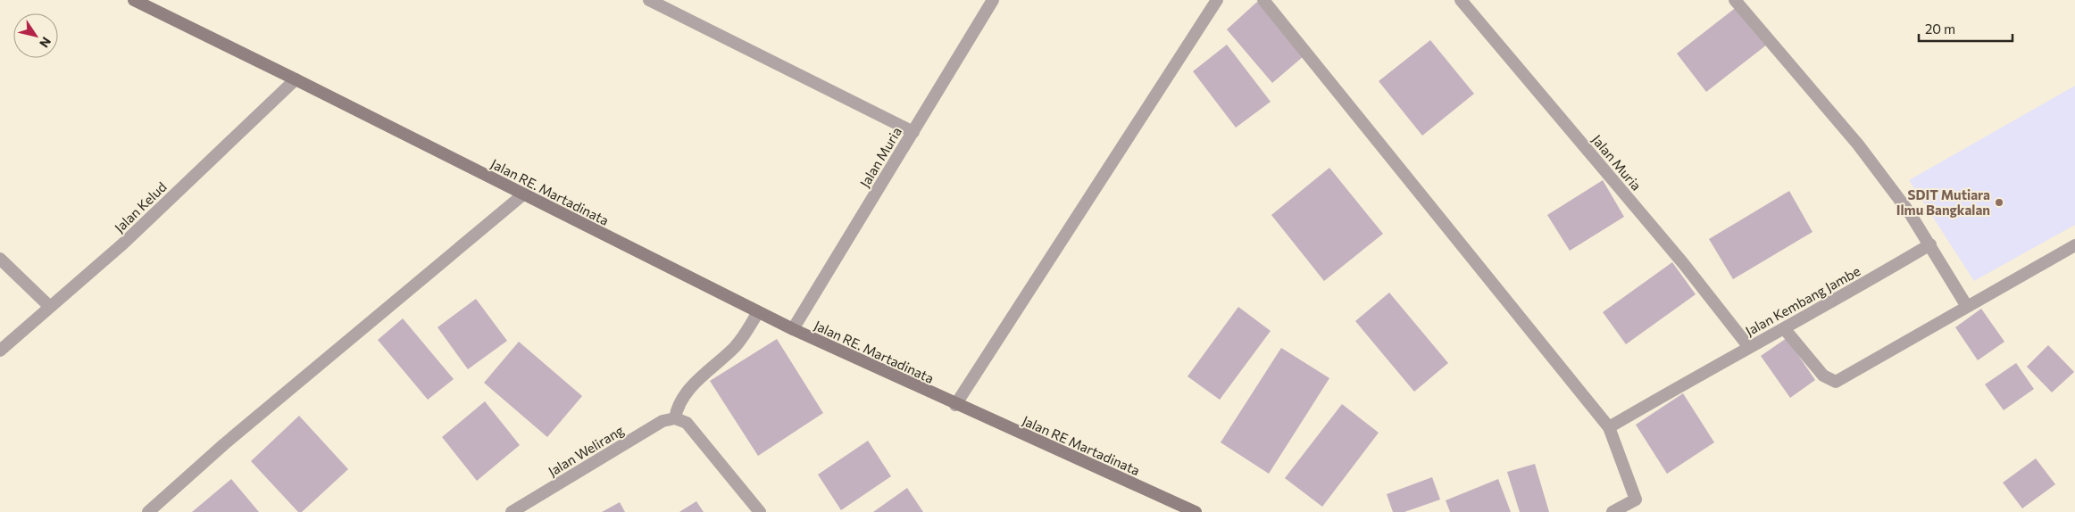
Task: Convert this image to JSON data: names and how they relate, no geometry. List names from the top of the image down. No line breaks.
{"streets":{"main road":["Jalan RE. Martadinata","Jalan RE Martadinata"],"street":["Jalan Muria","Jalan Kelud","Jalan Kembang Jambe","Jalan Welirang"]},"crossings":[["Jalan Muria","Jalan RE. Martadinata"],["Jalan Muria","Jalan Kembang Jambe"],["Jalan RE. Martadinata","Jalan Kelud"],["Jalan RE. Martadinata","Jalan RE Martadinata"]],"places":["SDIT Mutiara Ilmu Bangkalan"],"scale_bar":"20 m","north":"bottom right"}
